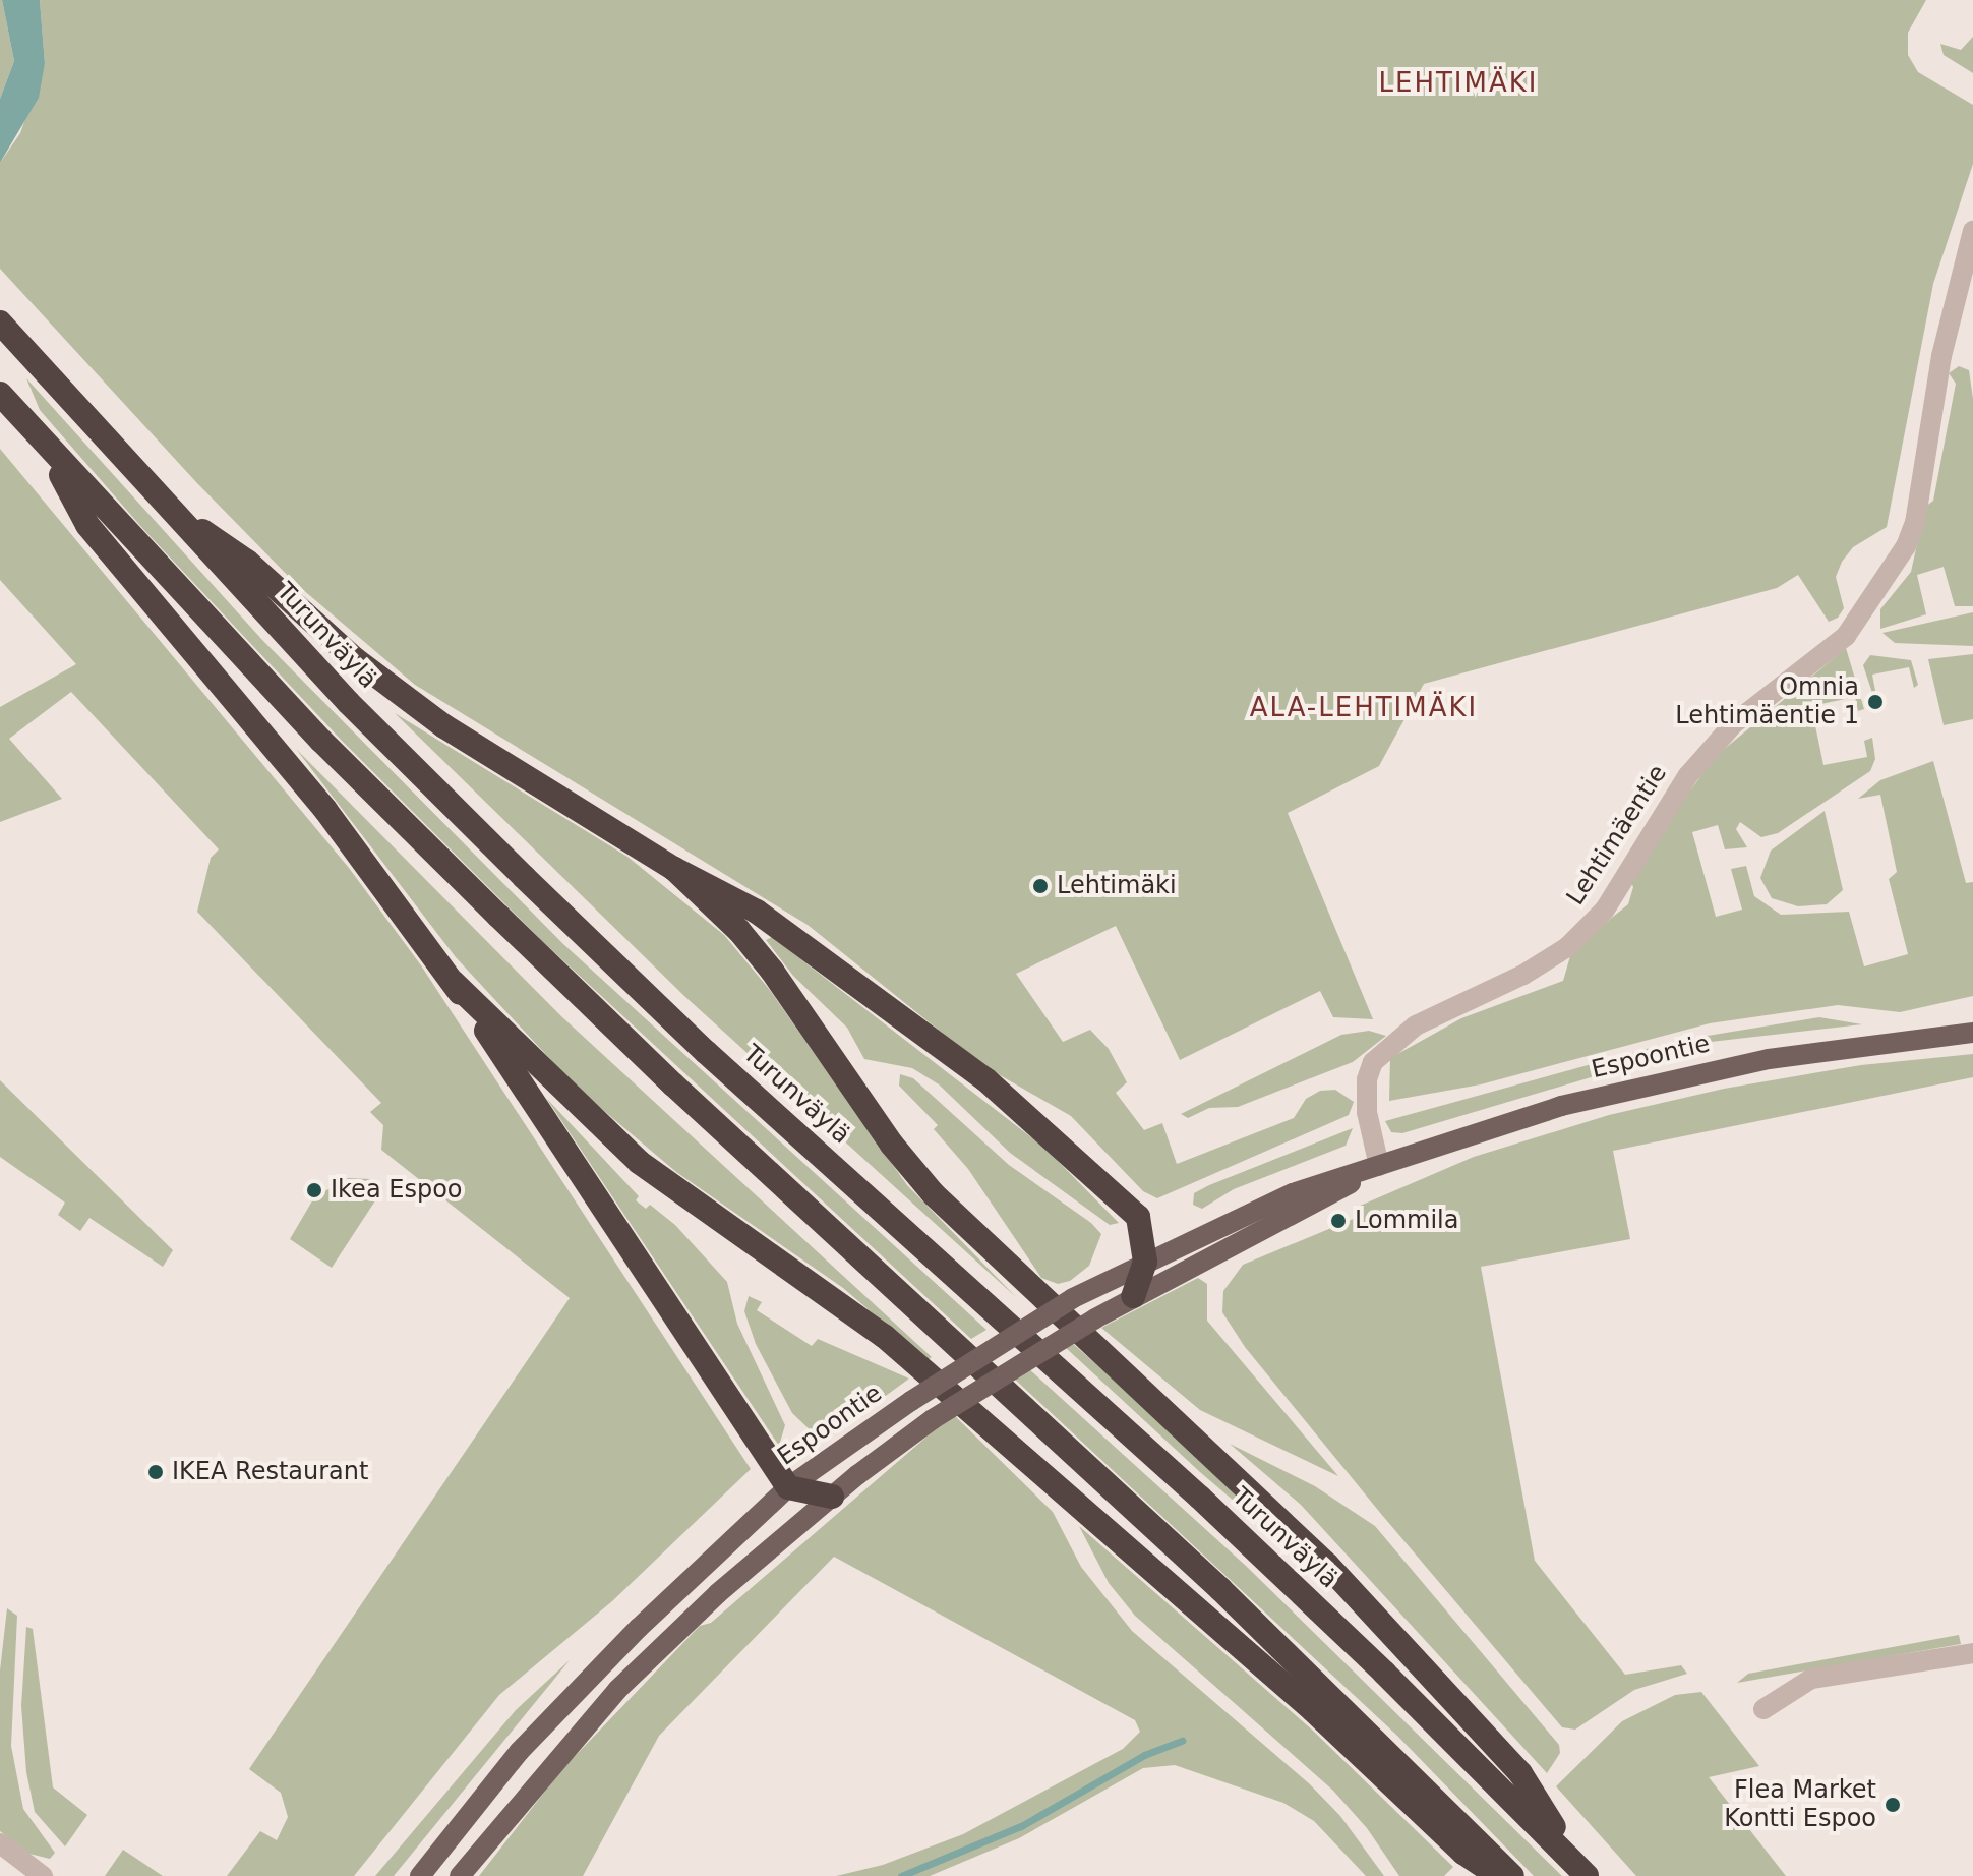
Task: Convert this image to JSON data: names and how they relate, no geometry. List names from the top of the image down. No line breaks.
{"streets":{"highway":["Turunväylä"],"main road":["Espoontie"],"street":["Lehtimäentie"]},"crossings":[["Lehtimäentie","Espoontie"]],"districts":["LEHTIMÄKI","ALA-LEHTIMÄKI"],"places":["Omnia Lehtimäentie 1","Lehtimäki","Ikea Espoo","Lommila","IKEA Restaurant","Flea Market Kontti Espoo"]}
